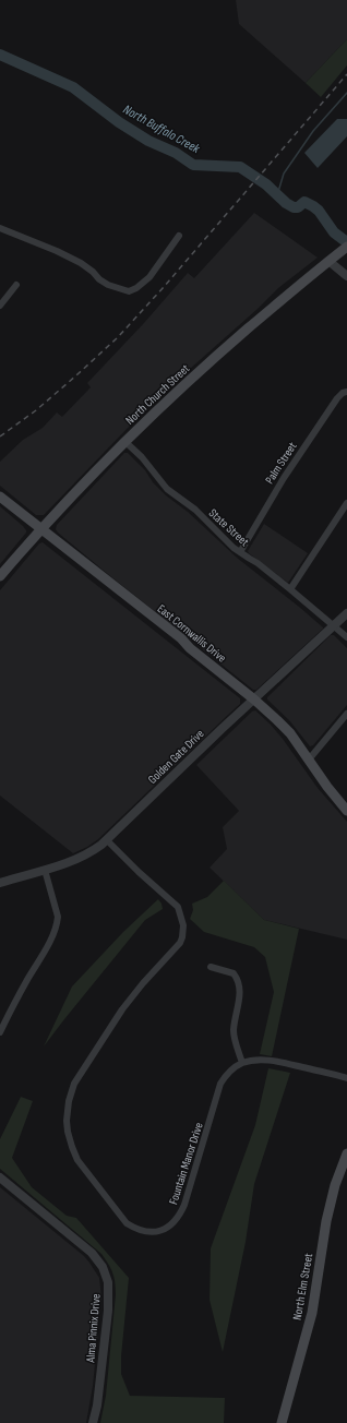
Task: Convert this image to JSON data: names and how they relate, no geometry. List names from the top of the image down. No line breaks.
{"streets":{"main road":["North Church Street","East Cornwallis Drive","North Elm Street"],"street":["Palm Street","State Street","Golden Gate Drive","Fountain Manor Drive","Alma Pinnix Drive"]},"crossings":[["North Church Street","State Street"],["North Church Street","East Cornwallis Drive"],["Palm Street","State Street"],["State Street","Golden Gate Drive"],["East Cornwallis Drive","Golden Gate Drive"],["Golden Gate Drive","Fountain Manor Drive"]],"water":["North Buffalo Creek"]}
